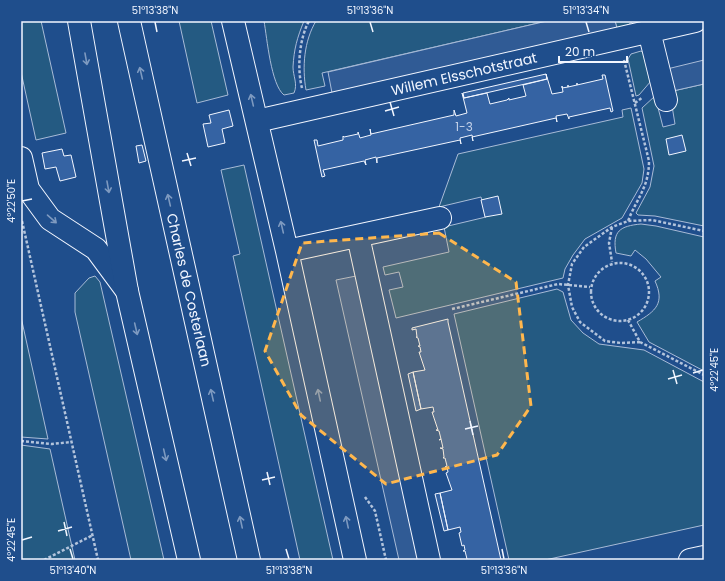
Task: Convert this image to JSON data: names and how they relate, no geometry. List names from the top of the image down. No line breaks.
{"streets":{"street":["Willem Elsschotstraat","Charles de Costerlaan"]},"house_numbers":["1-3"],"scale_bar":"20 m","coordinates":["51°13'38\"N","51°13'36\"N","51°13'34\"N","4°22'50\"E","4°22'45\"E","51°13'40\"N"]}
